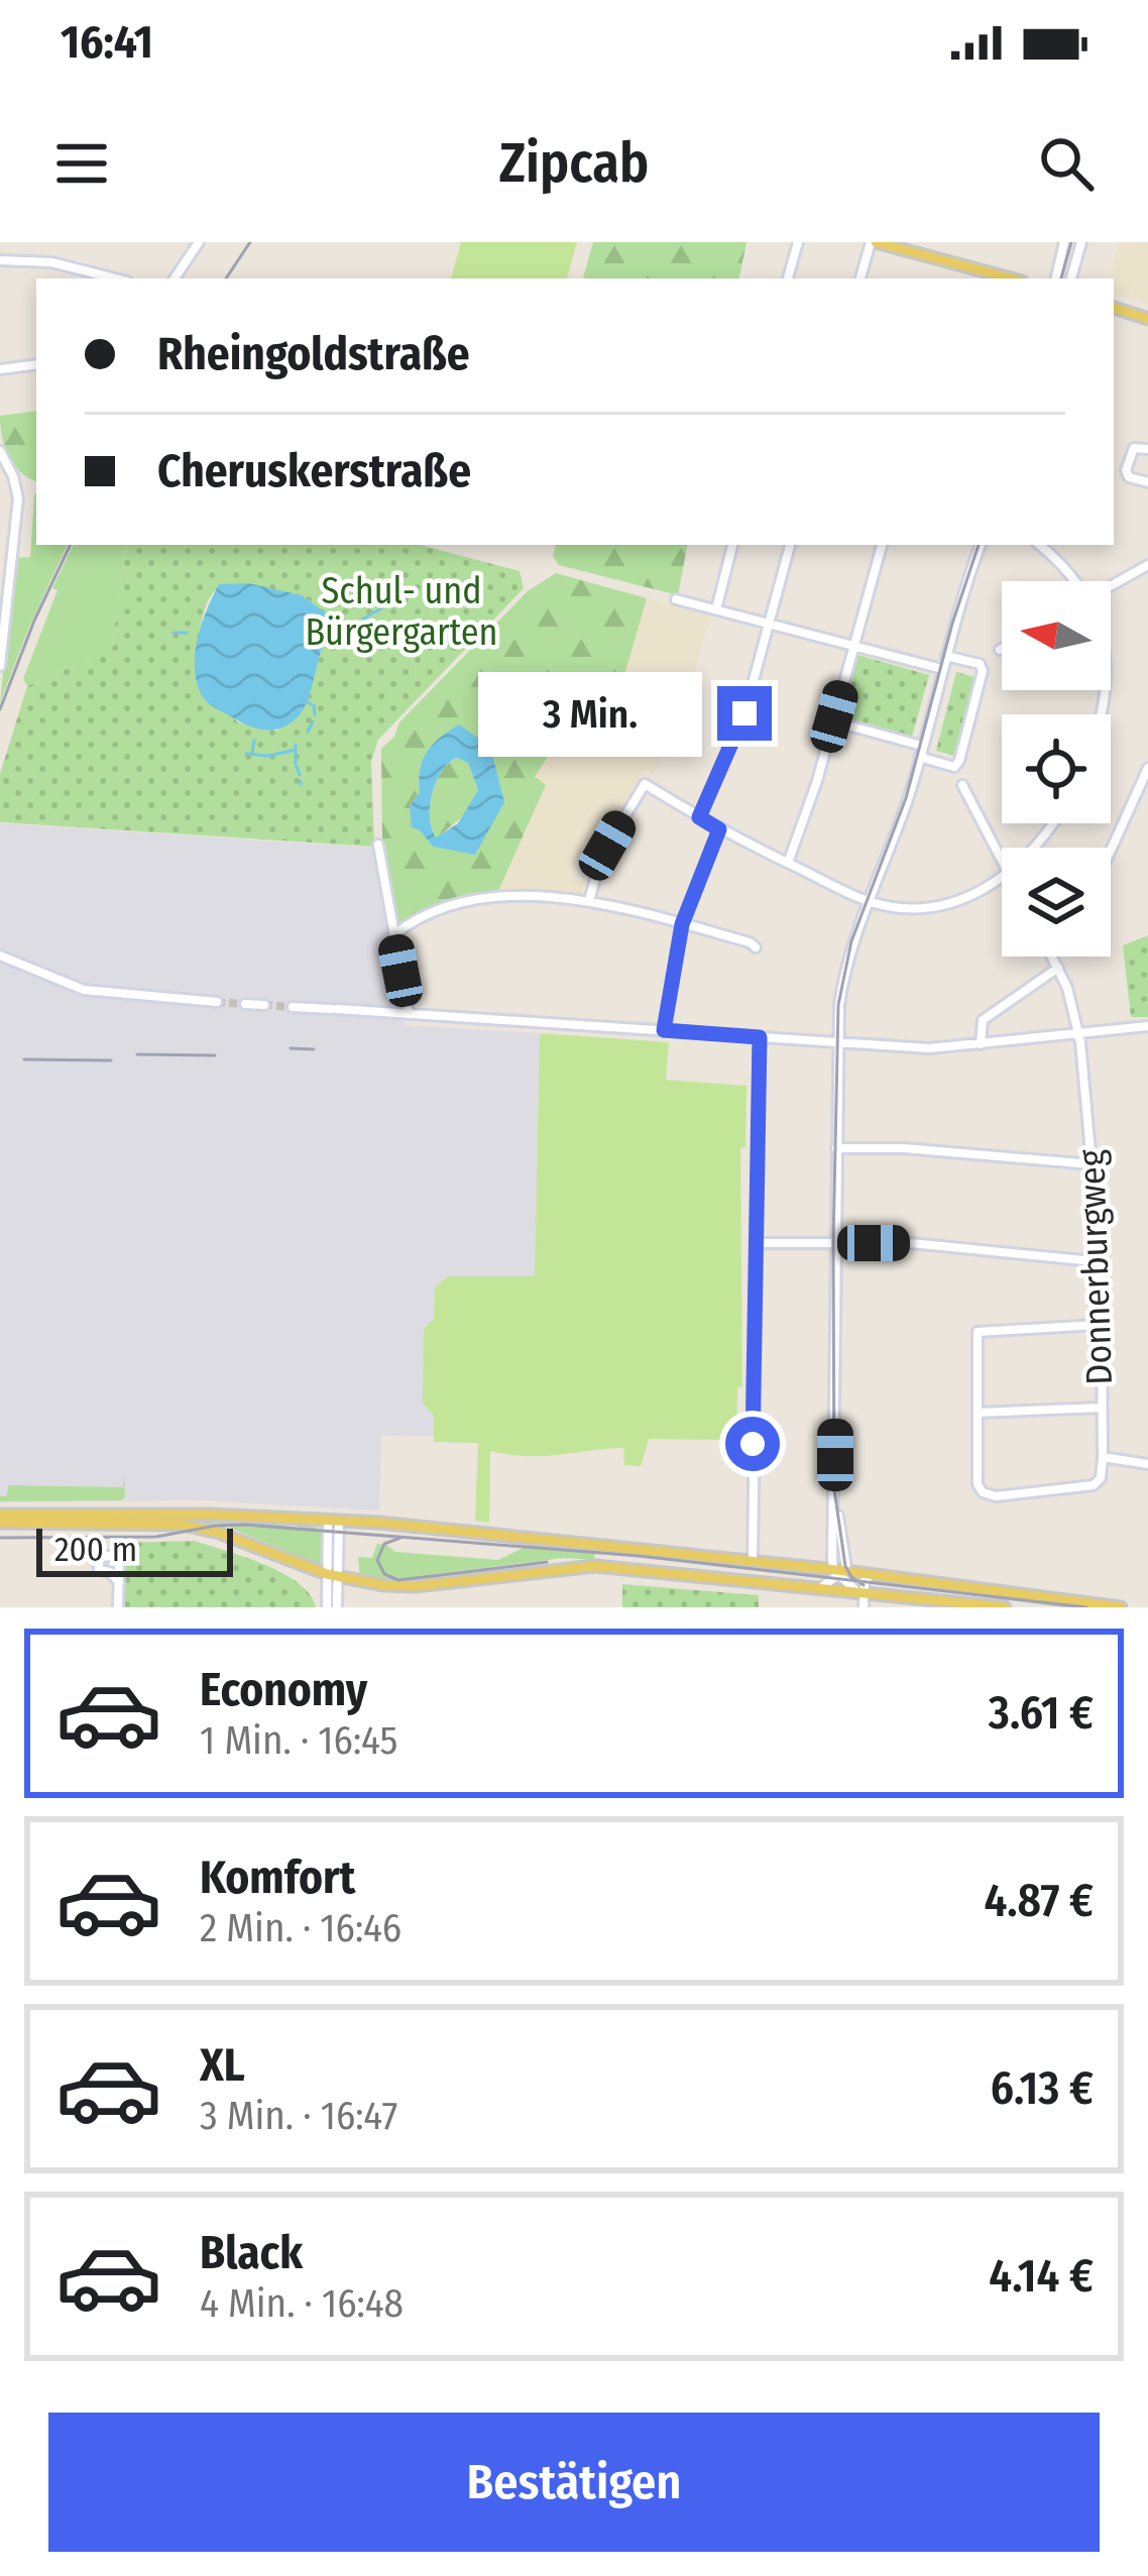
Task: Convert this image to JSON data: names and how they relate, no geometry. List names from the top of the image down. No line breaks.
{"streets":{"street":["Donnerburgweg"]},"parks":["Schul- und Bürgergarten"],"scale_bar":"200 m","north":"left","page":{"status":"16:41","header":"Zipcab","banner":["Rheingoldstraße","Cheruskerstraße"],"bubble":"3 Min.","scale":"200 m","list":[{"name":"Economy","note":"1 Min. · 16:45","value":"3.61 €"},{"name":"Komfort","note":"2 Min. · 16:46","value":"4.87 €"},{"name":"XL","note":"3 Min. · 16:47","value":"6.13 €"},{"name":"Black","note":"4 Min. · 16:48","value":"4.14 €"}],"buttons":"Bestätigen"}}
